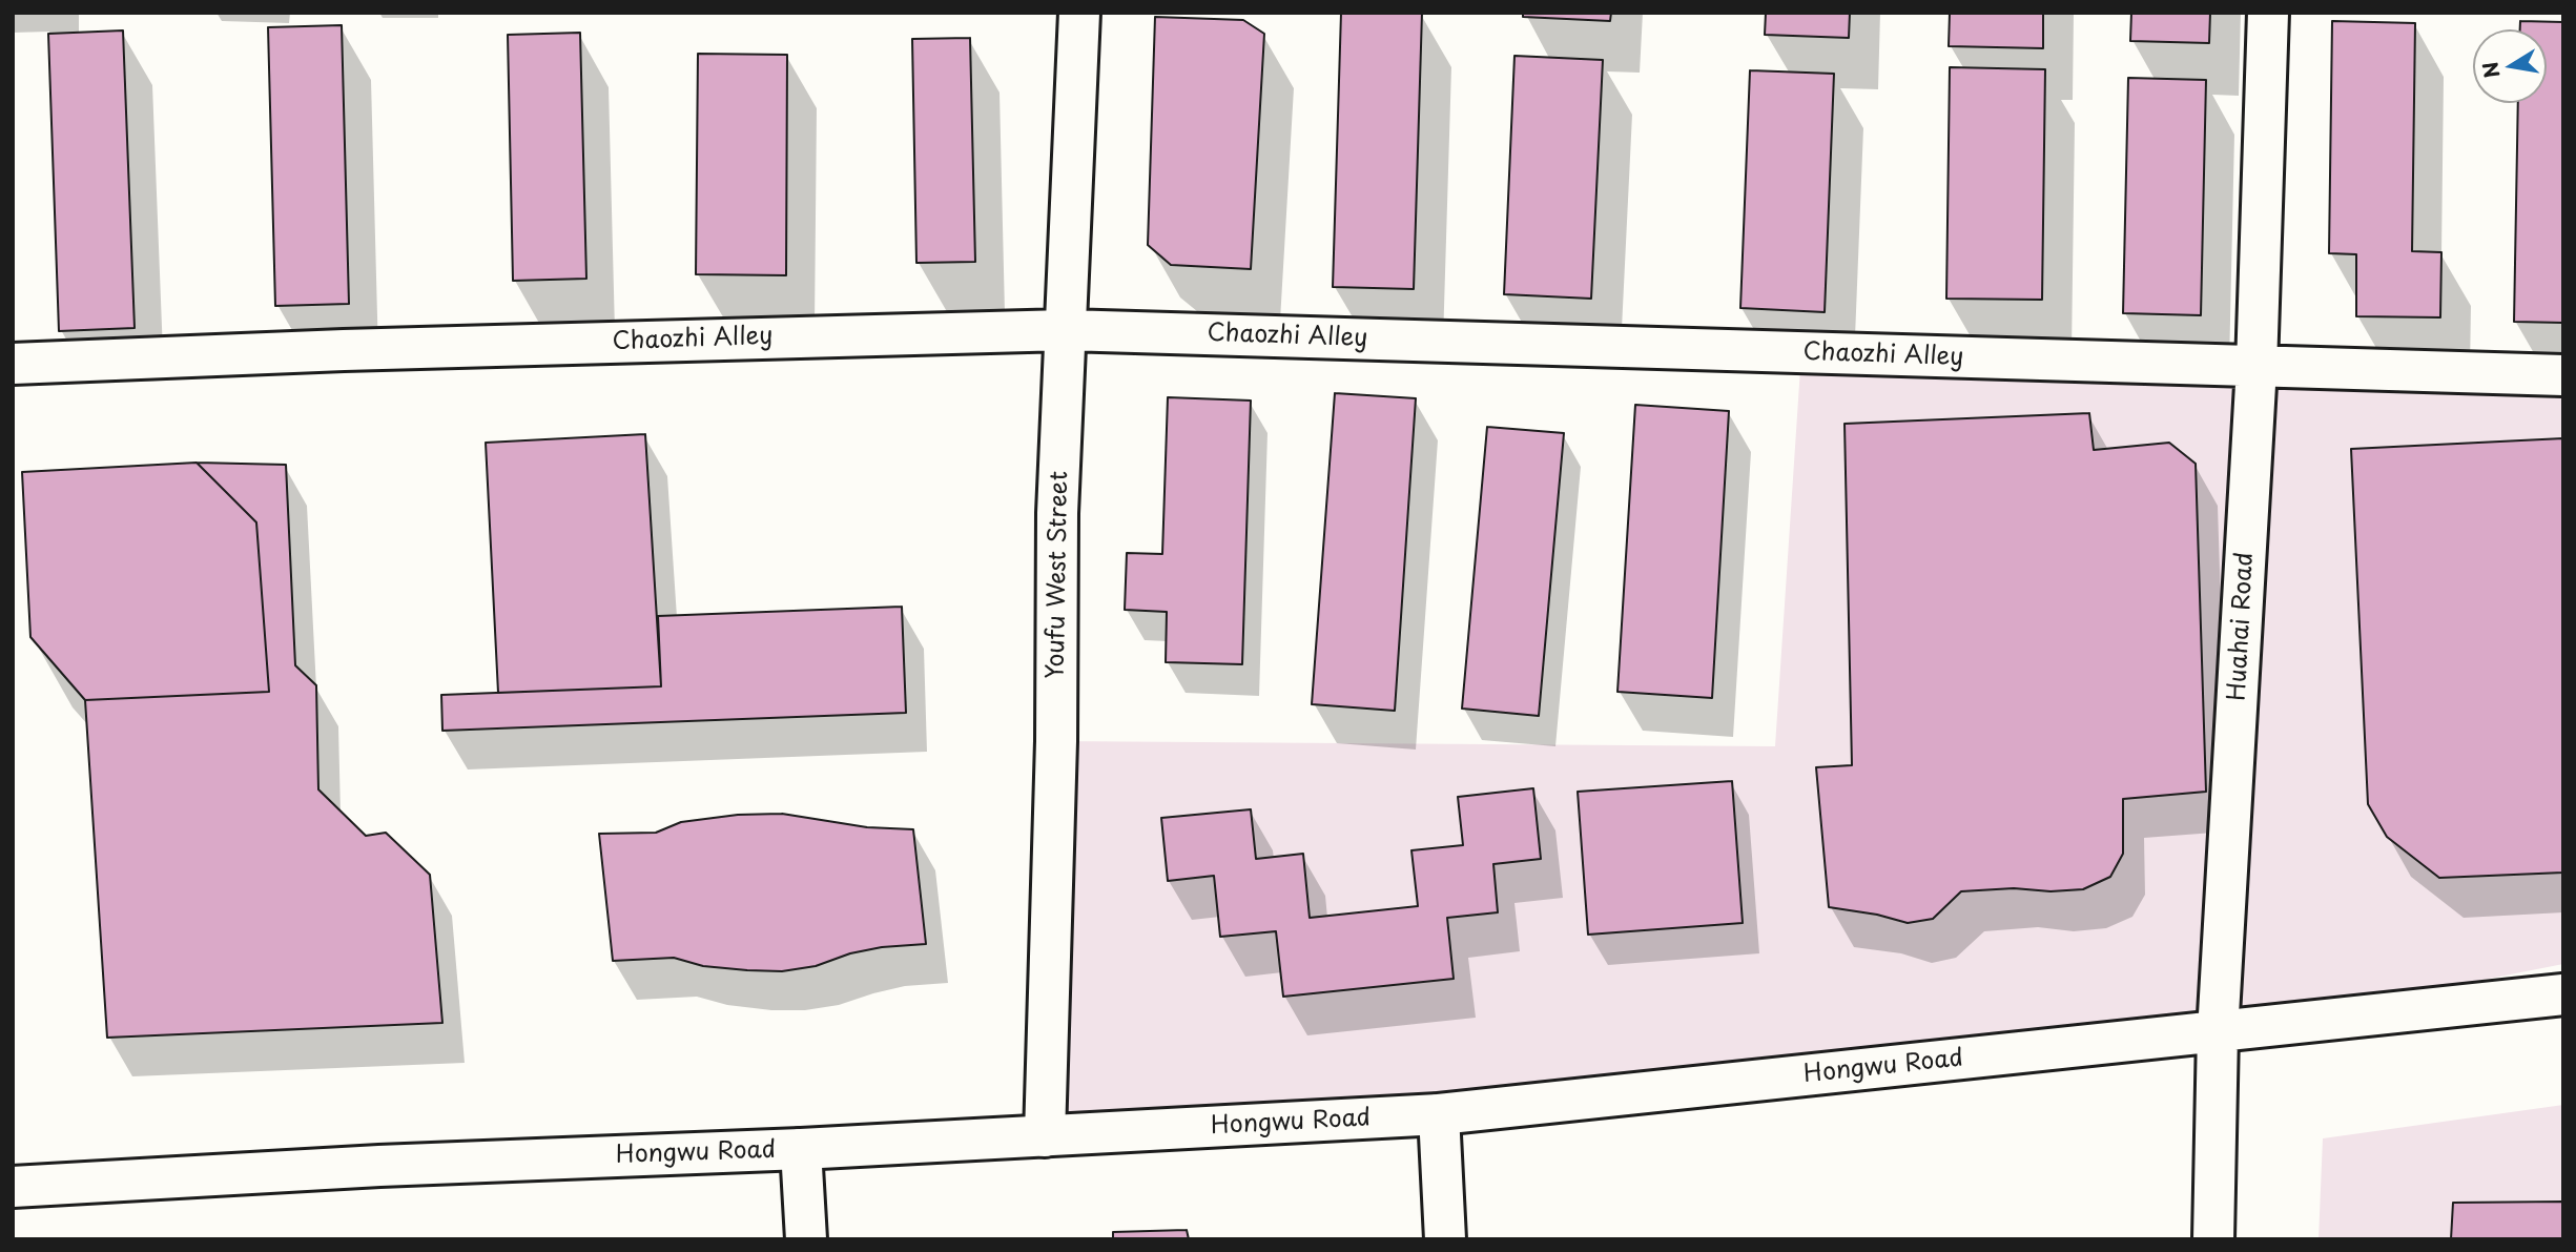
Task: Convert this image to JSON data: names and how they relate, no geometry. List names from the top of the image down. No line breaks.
{"streets":{"street":["Chaozhi Alley","Youfu West Street","Huahai Road","Hongwu Road"]},"crossings":[["Chaozhi Alley","Youfu West Street"],["Chaozhi Alley","Huahai Road"],["Youfu West Street","Hongwu Road"],["Huahai Road","Hongwu Road"]],"north":"left"}
